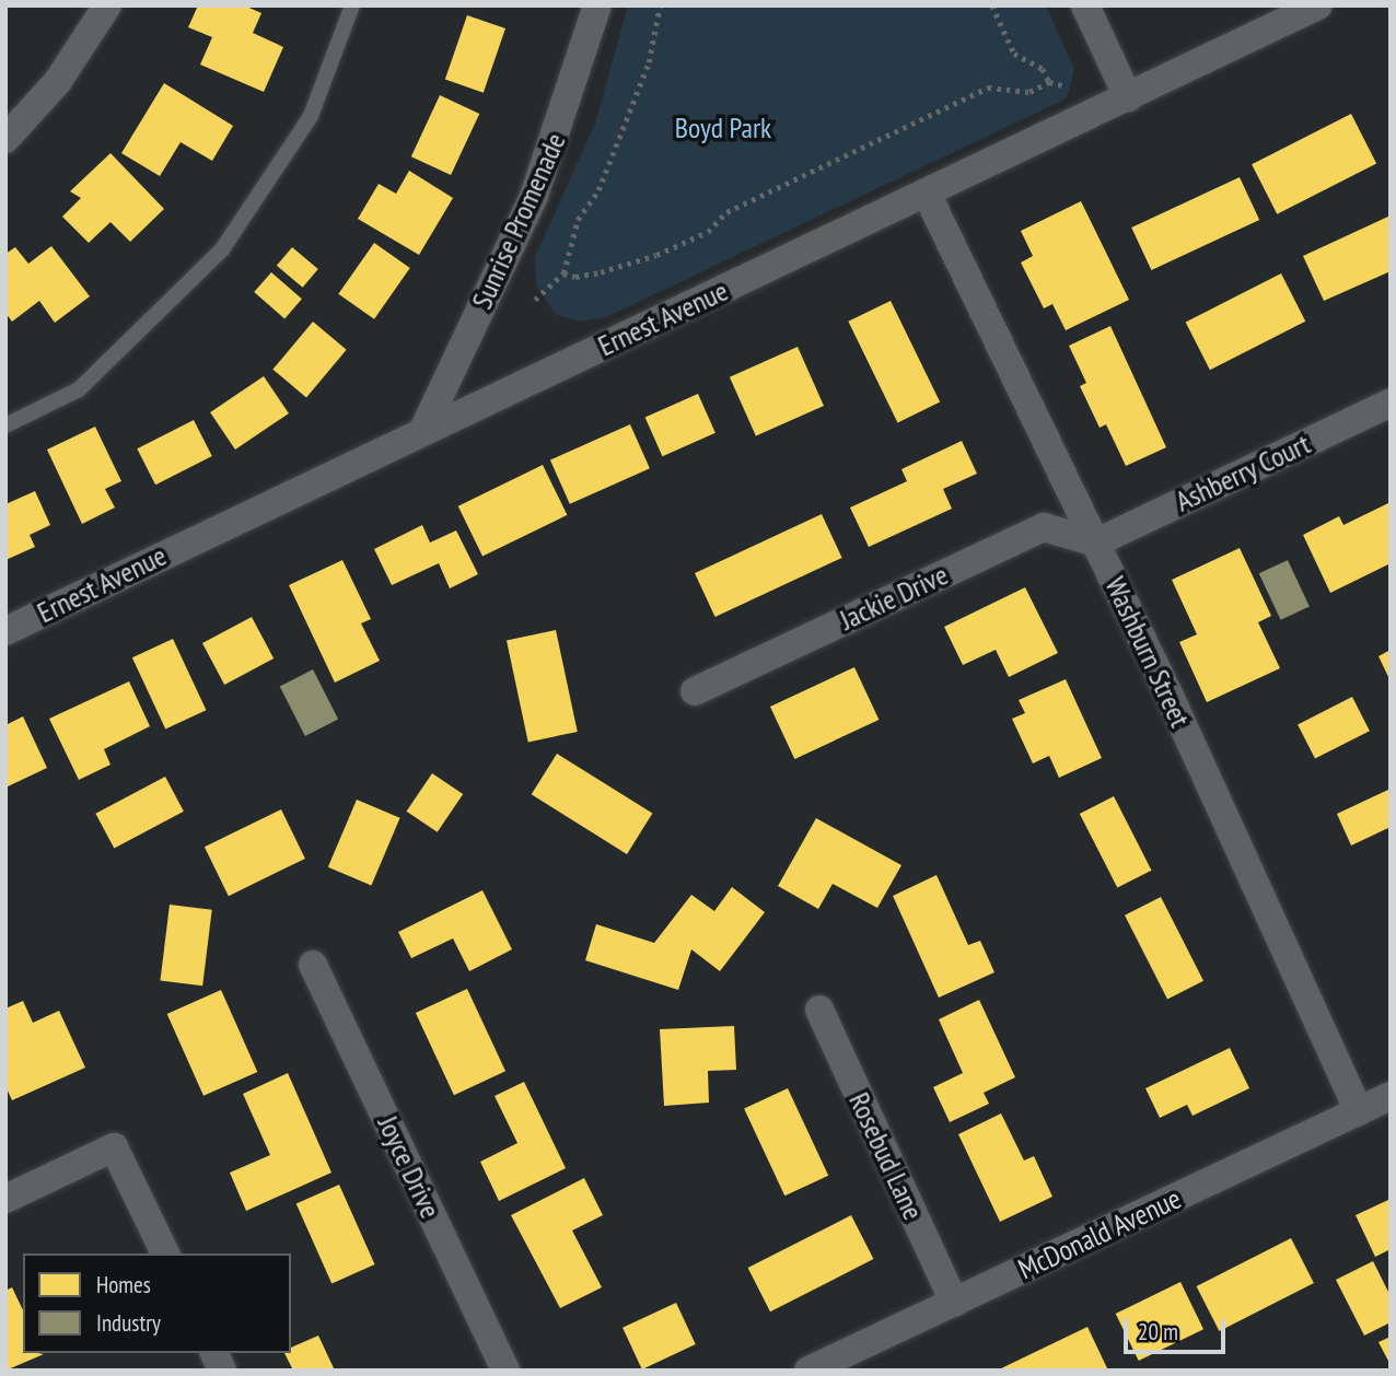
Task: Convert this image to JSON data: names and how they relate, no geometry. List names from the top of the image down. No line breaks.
{"streets":{"street":["Sunrise Promenade","Ernest Avenue","Ashberry Court","Jackie Drive","Washburn Street","Rosebud Lane","Joyce Drive","McDonald Avenue"]},"crossings":[["Sunrise Promenade","Ernest Avenue"],["Ernest Avenue","Washburn Street"],["Ashberry Court","Jackie Drive"],["Ashberry Court","Washburn Street"],["Jackie Drive","Washburn Street"],["Washburn Street","McDonald Avenue"],["Rosebud Lane","McDonald Avenue"]],"parks":["Boyd Park"],"legend":["Homes","Industry"],"scale_bar":"20 m"}
